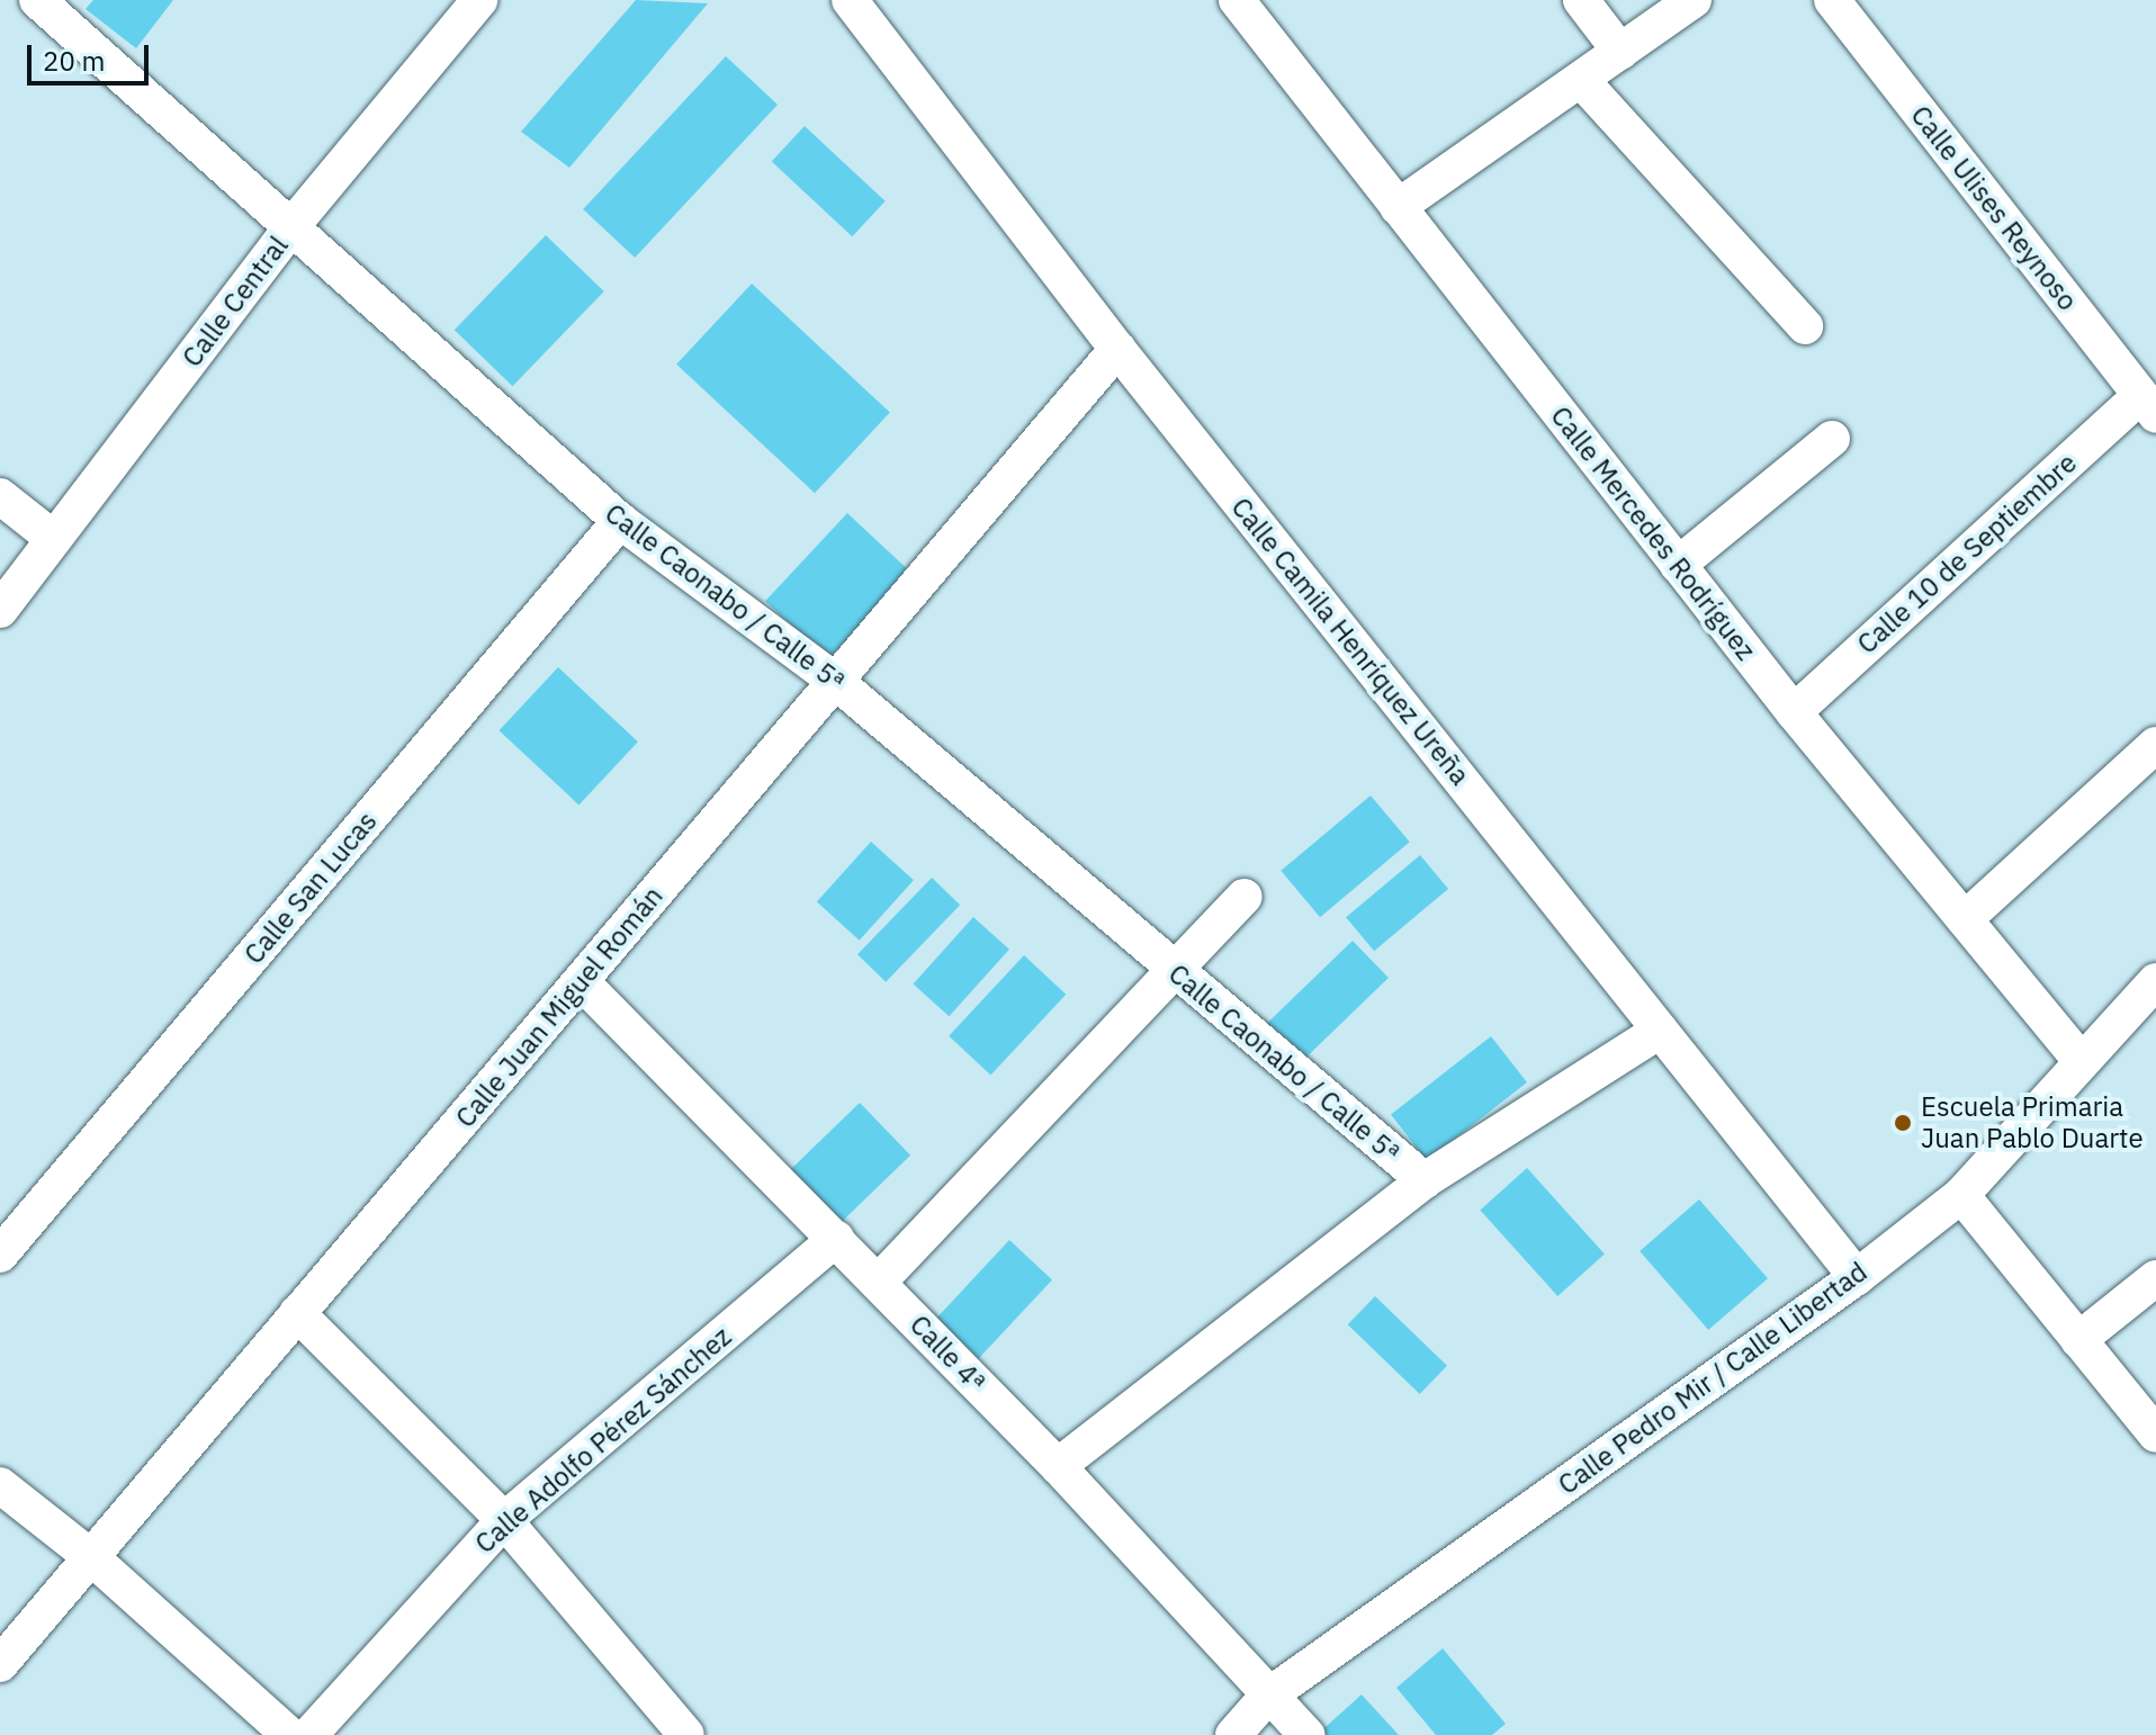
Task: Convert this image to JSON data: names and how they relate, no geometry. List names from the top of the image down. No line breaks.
{"streets":{"street":["Calle Ulises Reynoso","Calle Central","Calle Mercedes Rodríguez","Calle 10 de Septiembre","Calle Caonabo / Calle 5ª","Calle Camila Henríquez Ureña","Calle San Lucas","Calle Juan Miguel Román","Calle 4ª","Calle Pedro Mir / Calle Libertad","Calle Adolfo Pérez Sánchez"]},"crossings":[["Calle Ulises Reynoso","Calle 10 de Septiembre"],["Calle Central","Calle Caonabo / Calle 5ª"],["Calle Mercedes Rodríguez","Calle 10 de Septiembre"],["Calle Mercedes Rodríguez","Calle Pedro Mir / Calle Libertad"],["Calle Caonabo / Calle 5ª","Calle San Lucas"],["Calle Caonabo / Calle 5ª","Calle Juan Miguel Román"],["Calle Camila Henríquez Ureña","Calle Juan Miguel Román"],["Calle Camila Henríquez Ureña","Calle Pedro Mir / Calle Libertad"],["Calle Juan Miguel Román","Calle 4ª"],["Calle 4ª","Calle Pedro Mir / Calle Libertad"],["Calle 4ª","Calle Adolfo Pérez Sánchez"]],"places":["Escuela Primaria Juan Pablo Duarte"],"scale_bar":"20 m"}
